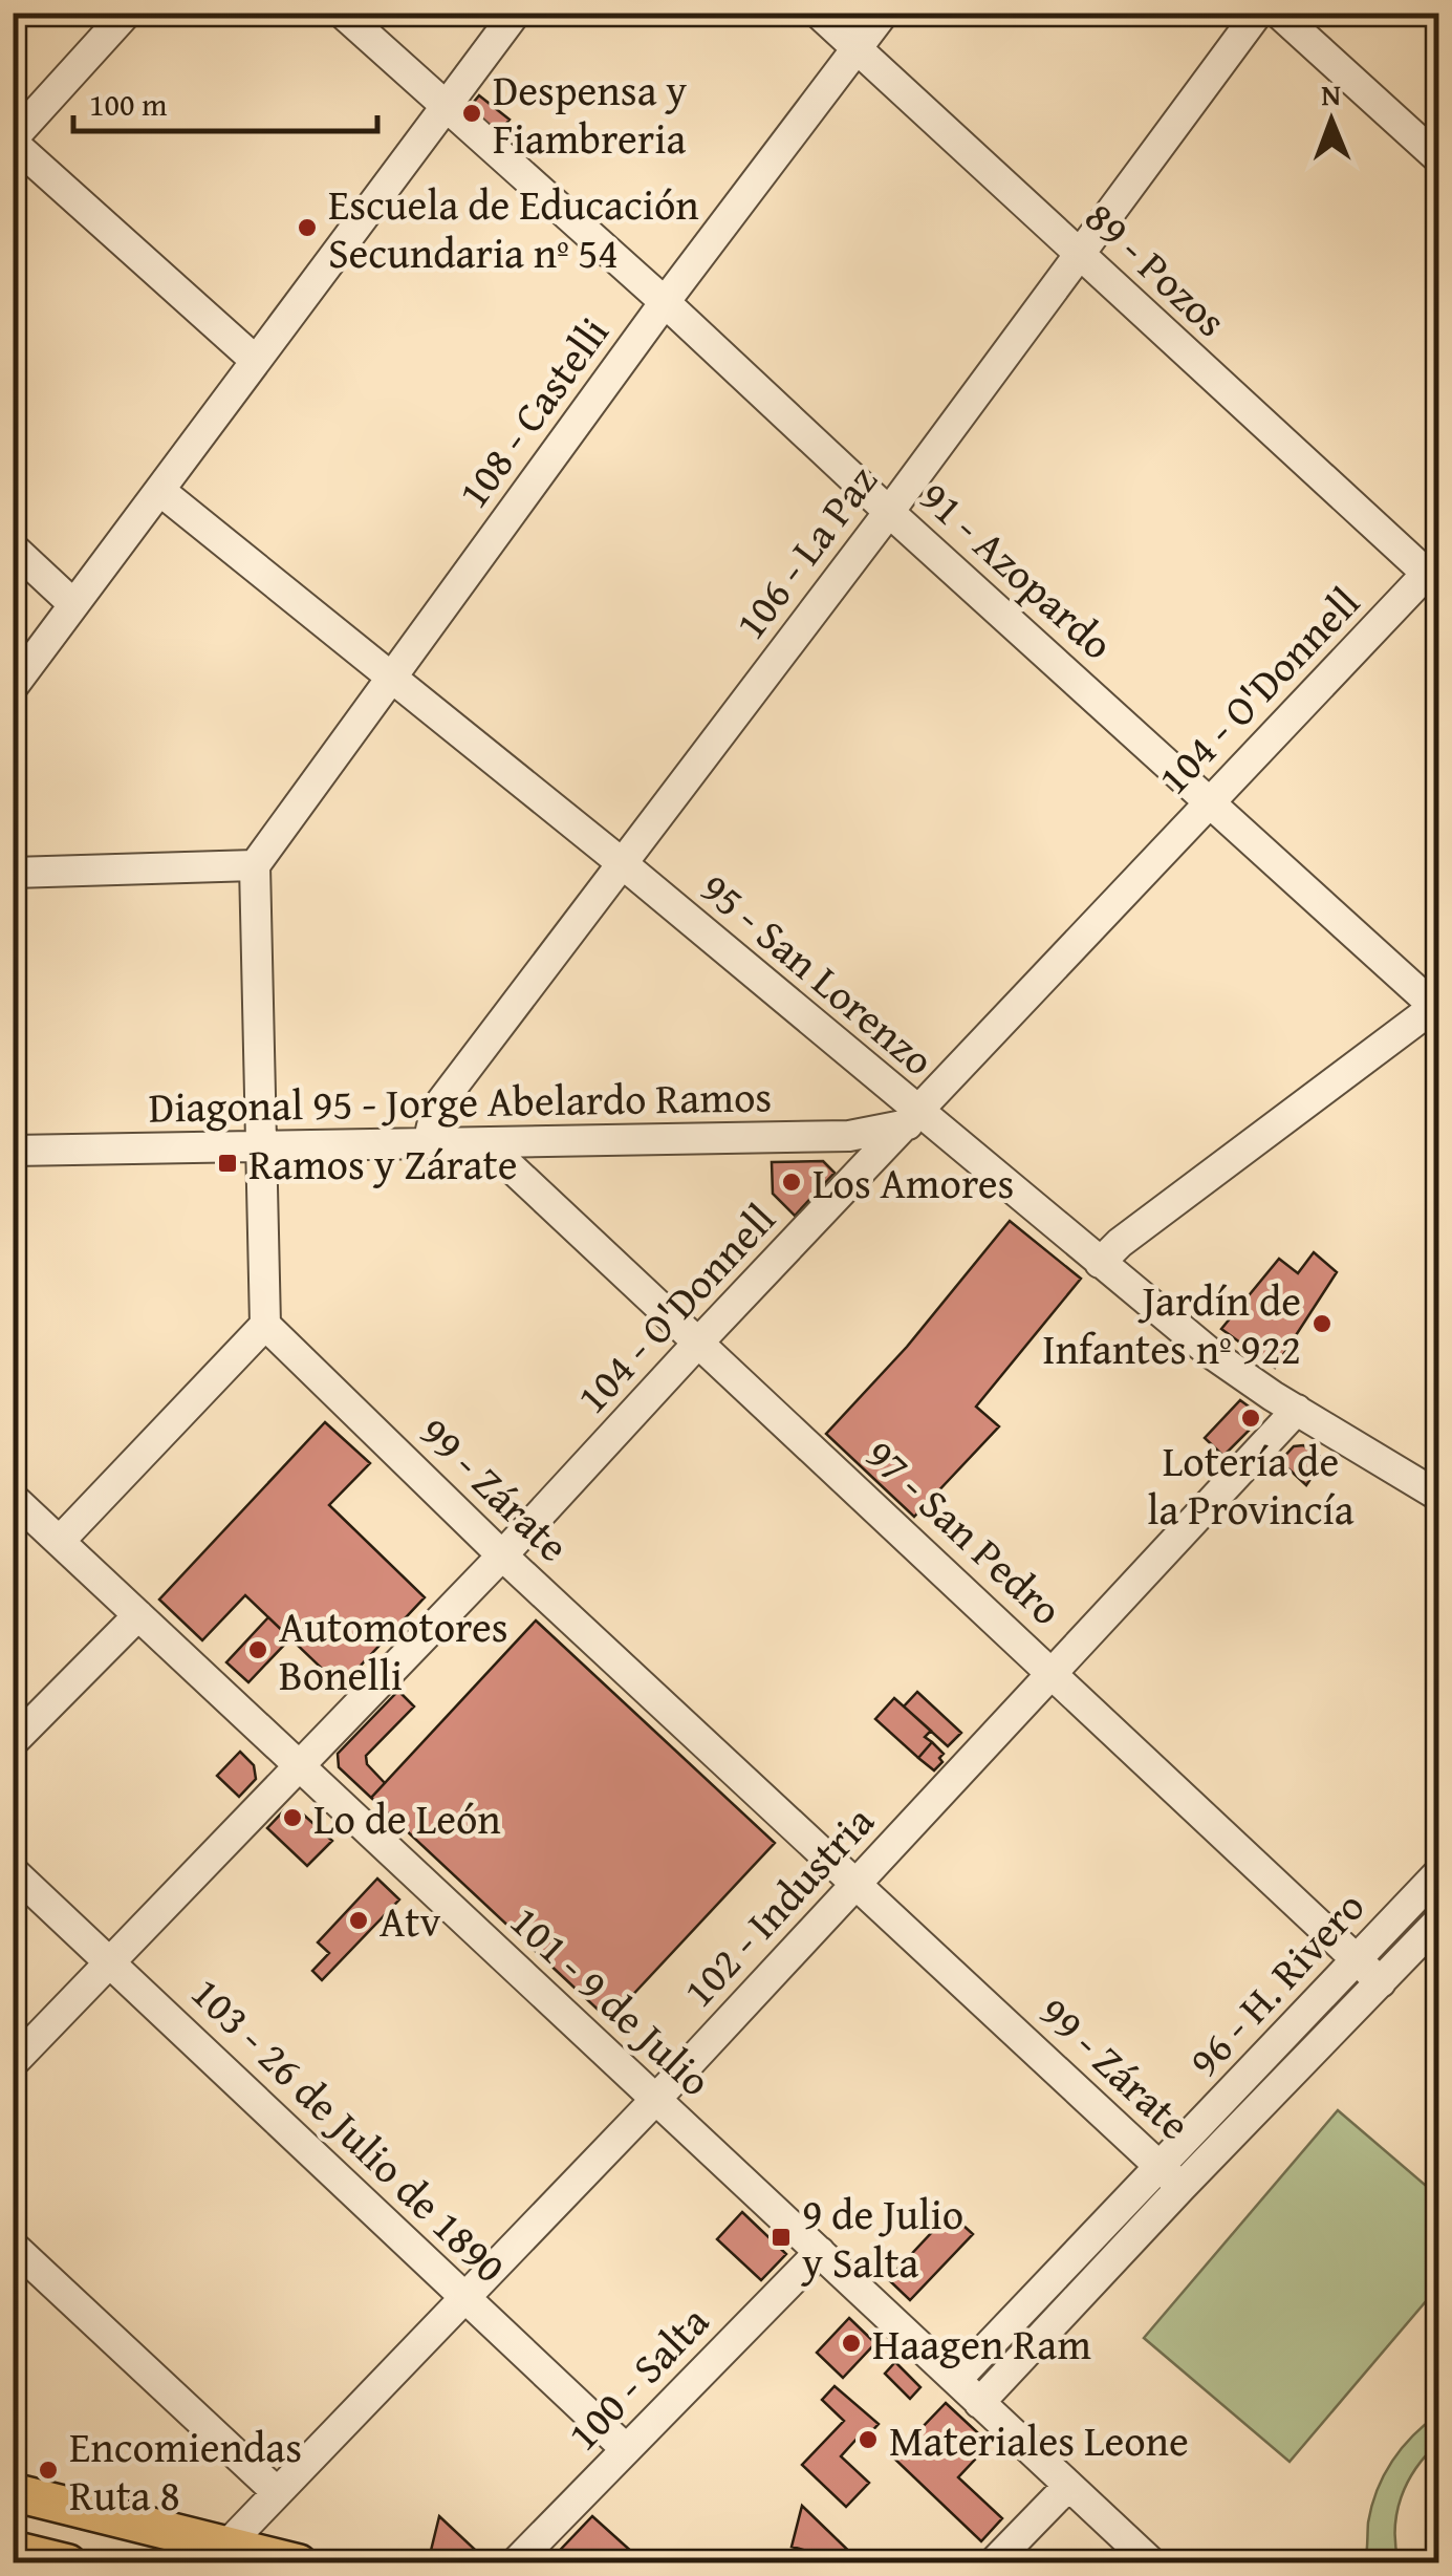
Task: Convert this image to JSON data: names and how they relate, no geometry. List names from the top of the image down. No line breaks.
{"streets":{"street":["89 - Pozos","108 - Castelli","106 - La Paz","91 - Azopardo","104 - O'Donnell","95 - San Lorenzo","Diagonal 95 - Jorge Abelardo Ramos","99 - Zárate","97 - San Pedro","102 - Industria","96 - H. Rivero","101 - 9 de Julio","103 - 26 de Julio de 1890","100 - Salta"]},"crossings":[["89 - Pozos","108 - Castelli"],["89 - Pozos","106 - La Paz"],["89 - Pozos","104 - O'Donnell"],["108 - Castelli","91 - Azopardo"],["108 - Castelli","95 - San Lorenzo"],["106 - La Paz","91 - Azopardo"],["106 - La Paz","95 - San Lorenzo"],["106 - La Paz","Diagonal 95 - Jorge Abelardo Ramos"],["91 - Azopardo","104 - O'Donnell"],["104 - O'Donnell","95 - San Lorenzo"],["104 - O'Donnell","Diagonal 95 - Jorge Abelardo Ramos"],["104 - O'Donnell","99 - Zárate"],["104 - O'Donnell","97 - San Pedro"],["104 - O'Donnell","101 - 9 de Julio"],["104 - O'Donnell","103 - 26 de Julio de 1890"],["95 - San Lorenzo","Diagonal 95 - Jorge Abelardo Ramos"],["95 - San Lorenzo","102 - Industria"],["Diagonal 95 - Jorge Abelardo Ramos","97 - San Pedro"],["99 - Zárate","102 - Industria"],["99 - Zárate","96 - H. Rivero"],["97 - San Pedro","102 - Industria"],["97 - San Pedro","96 - H. Rivero"],["102 - Industria","101 - 9 de Julio"],["102 - Industria","103 - 26 de Julio de 1890"],["96 - H. Rivero","101 - 9 de Julio"],["101 - 9 de Julio","100 - Salta"],["103 - 26 de Julio de 1890","100 - Salta"]],"places":{"other":["Despensa y Fiambreria","Escuela de Educación Secundaria nº 54","Los Amores","Jardín de Infantes nº 922","Lotería de la Provincía","Automotores Bonelli","Lo de León","Atv","Haagen Ram","Materiales Leone","Encomiendas Ruta 8"],"transit":["Ramos y Zárate","9 de Julio y Salta"]},"scale_bar":"100 m","north":"top"}
